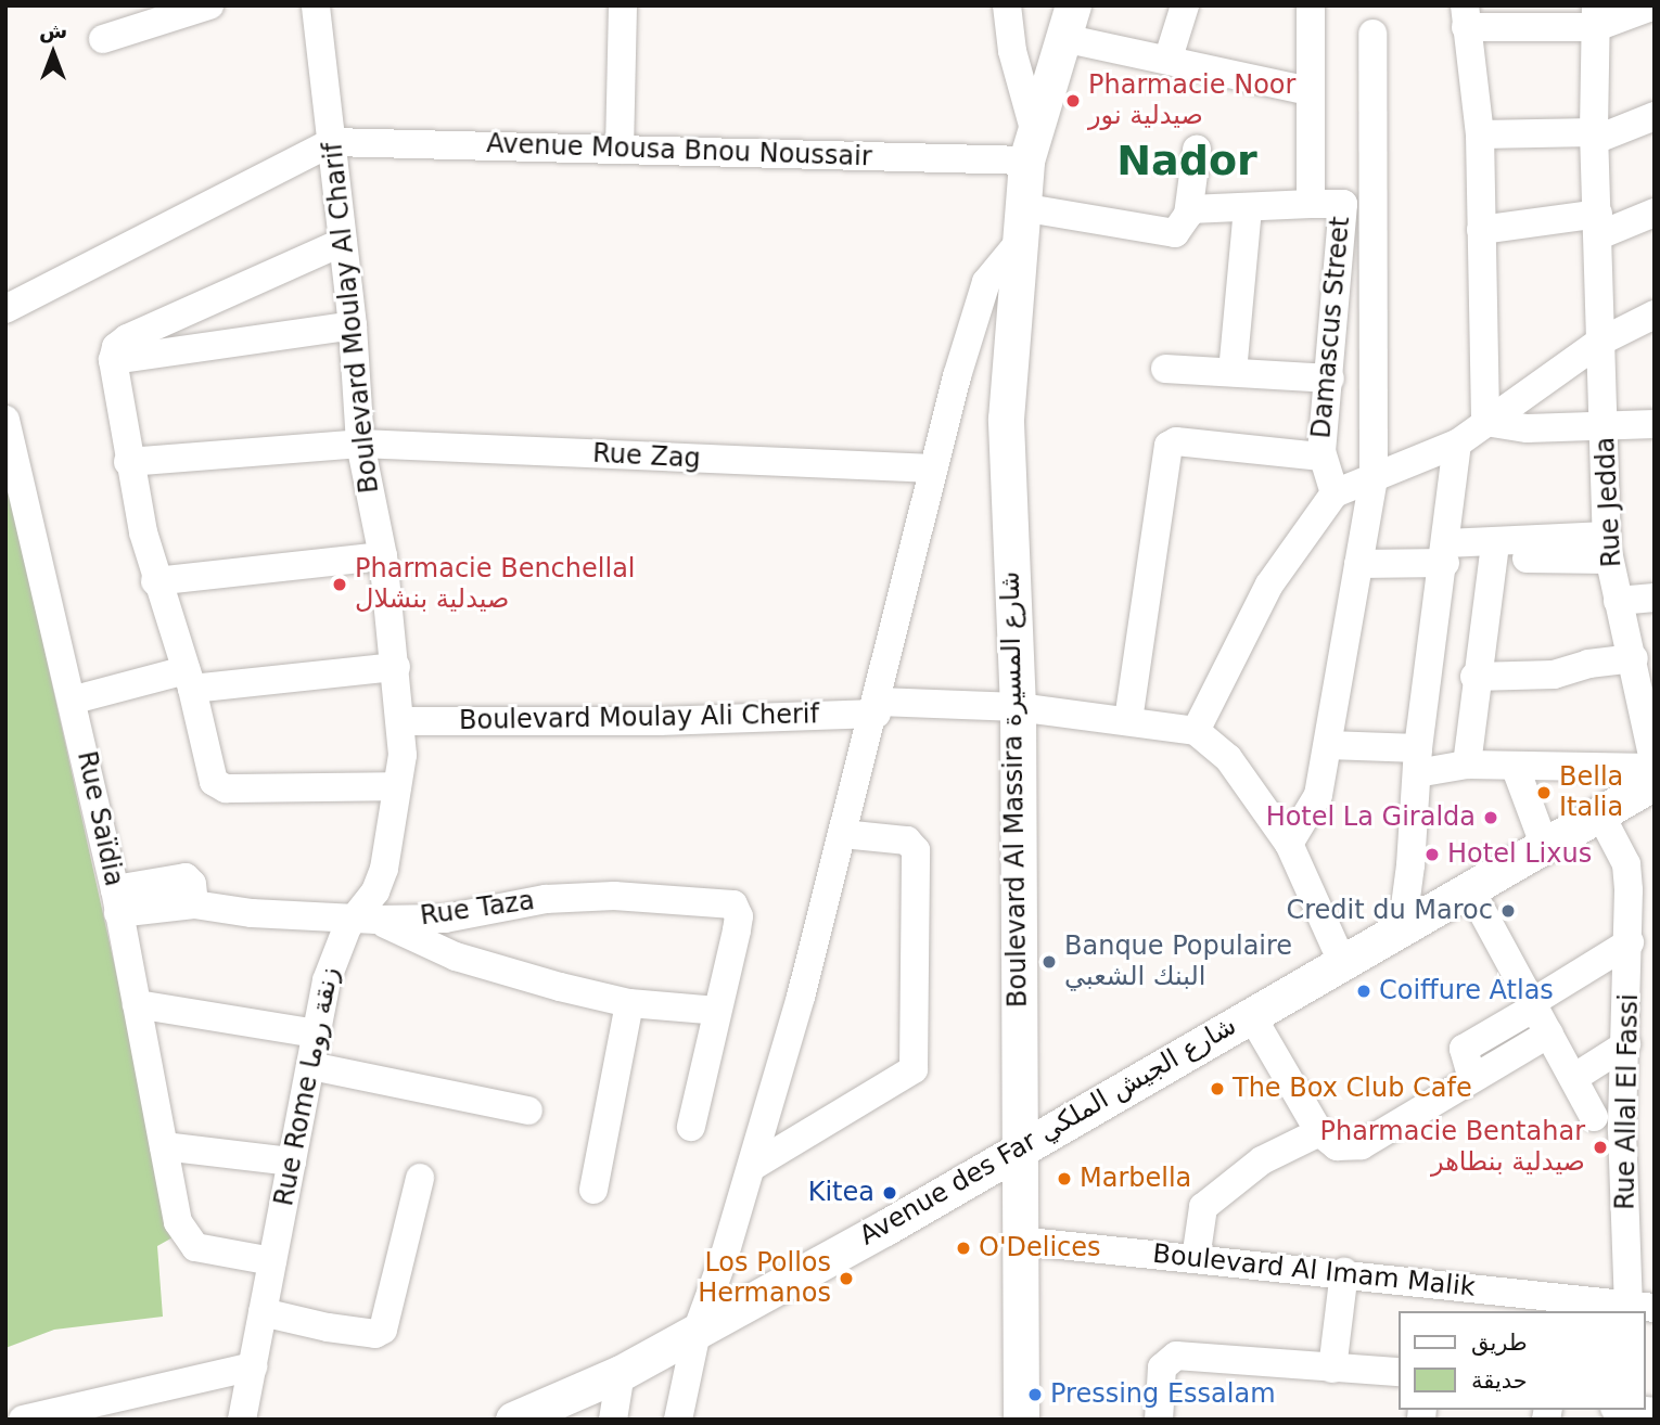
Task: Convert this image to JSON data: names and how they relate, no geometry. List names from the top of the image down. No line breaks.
{"streets":{"main road":["Boulevard Al Massira شارع المسيرة","Avenue des Far شارع الجيش الملكي"],"street":["Avenue Mousa Bnou Noussair","Boulevard Moulay Al Charif","Damascus Street","Rue Zag","Rue Jedda","Boulevard Moulay Ali Cherif","Rue Saïdia","Rue Taza","Rue Rome زنقة روما","Rue Allal El Fassi","Boulevard Al Imam Malik"]},"crossings":[["Avenue Mousa Bnou Noussair","Boulevard Moulay Al Charif"],["Avenue Mousa Bnou Noussair","Boulevard Al Massira شارع المسيرة"],["Boulevard Moulay Al Charif","Rue Zag"],["Boulevard Moulay Al Charif","Boulevard Moulay Ali Cherif"],["Boulevard Moulay Al Charif","Rue Rome زنقة روما"],["Boulevard Moulay Ali Cherif","Boulevard Al Massira شارع المسيرة"],["Boulevard Moulay Ali Cherif","Rue Rome زنقة روما"],["Boulevard Al Massira شارع المسيرة","Avenue des Far شارع الجيش الملكي"],["Boulevard Al Massira شارع المسيرة","Boulevard Al Imam Malik"],["Rue Saïdia","Rue Taza"],["Rue Saïdia","Rue Rome زنقة روما"],["Rue Taza","Rue Rome زنقة روما"],["Rue Allal El Fassi","Avenue des Far شارع الجيش الملكي"],["Rue Allal El Fassi","Boulevard Al Imam Malik"]],"districts":["Nador"],"places":["Pharmacie Noor صيدلية نور","Pharmacie Benchellal صيدلية بنشلال","Bella Italia","Hotel La Giralda","Hotel Lixus","Credit du Maroc","Banque Populaire البنك الشعبي","Coiffure Atlas","The Box Club Cafe","Pharmacie Bentahar صيدلية بنطاهر","Marbella","Kitea","O'Delices","Los Pollos Hermanos","Pressing Essalam"],"legend":["طريق","حديقة"],"north":"top"}
